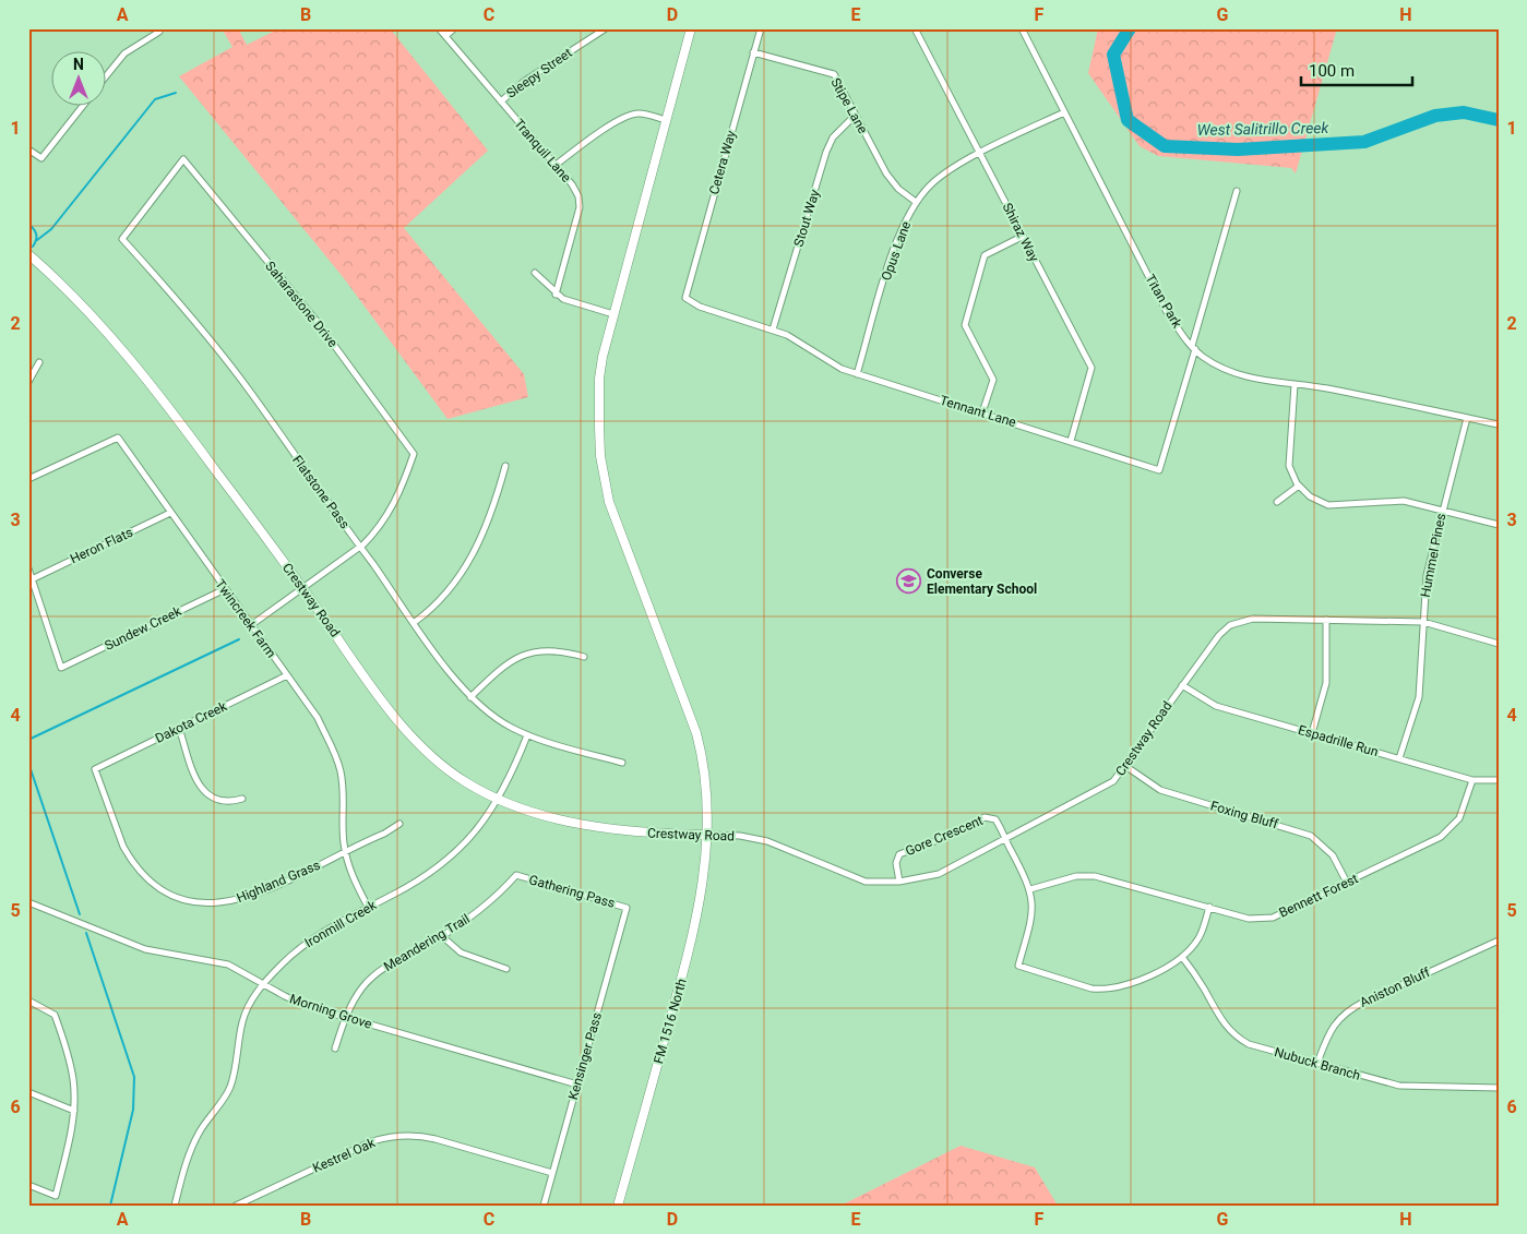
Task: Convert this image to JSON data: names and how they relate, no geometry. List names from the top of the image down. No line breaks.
{"streets":{"main road":["Crestway Road","FM 1516 North"],"street":["Sleepy Street","Stipe Lane","Tranquil Lane","Cetera Way","Stout Way","Shiraz Way","Opus Lane","Titan Park","Saharastone Drive","Tennant Lane","Flatstone Pass","Heron Flats","Hummel Pines","Twincreek Farm","Sundew Creek","Dakota Creek","Espadrille Run","Foxing Bluff","Gore Crescent","Highland Grass","Gathering Pass","Bennett Forest","Ironmill Creek","Meandering Trail","Aniston Bluff","Morning Grove","Kensinger Pass","Nubuck Branch","Kestrel Oak"]},"crossings":[["Sleepy Street","Tranquil Lane"],["Stipe Lane","Cetera Way"],["Stipe Lane","Stout Way"],["Stipe Lane","Opus Lane"],["Cetera Way","Tennant Lane"],["Stout Way","Tennant Lane"],["Shiraz Way","Opus Lane"],["Shiraz Way","Tennant Lane"],["Opus Lane","Titan Park"],["Opus Lane","Tennant Lane"],["Titan Park","Tennant Lane"],["Titan Park","Hummel Pines"],["Saharastone Drive","Flatstone Pass"],["Flatstone Pass","Ironmill Creek"],["Heron Flats","Twincreek Farm"],["Heron Flats","Sundew Creek"],["Hummel Pines","Crestway Road"],["Hummel Pines","Espadrille Run"],["Crestway Road","Espadrille Run"],["Crestway Road","Foxing Bluff"],["Crestway Road","Gore Crescent"],["Crestway Road","Ironmill Creek"],["Crestway Road","FM 1516 North"],["Twincreek Farm","Sundew Creek"],["Twincreek Farm","Dakota Creek"],["Twincreek Farm","Highland Grass"],["Twincreek Farm","Ironmill Creek"],["Dakota Creek","Highland Grass"],["Espadrille Run","Bennett Forest"],["Foxing Bluff","Bennett Forest"],["Gathering Pass","Meandering Trail"],["Gathering Pass","Kensinger Pass"],["Ironmill Creek","Morning Grove"],["Meandering Trail","Morning Grove"],["Aniston Bluff","Nubuck Branch"],["Morning Grove","Kensinger Pass"],["Kensinger Pass","Kestrel Oak"]],"water":["West Salitrillo Creek"],"places":{"school or university":["Converse Elementary School"]},"scale_bar":"100 m","north":"top","grid":{"columns":["A","B","C","D","E","F","G","H"],"rows":["1","2","3","4","5","6"]}}
